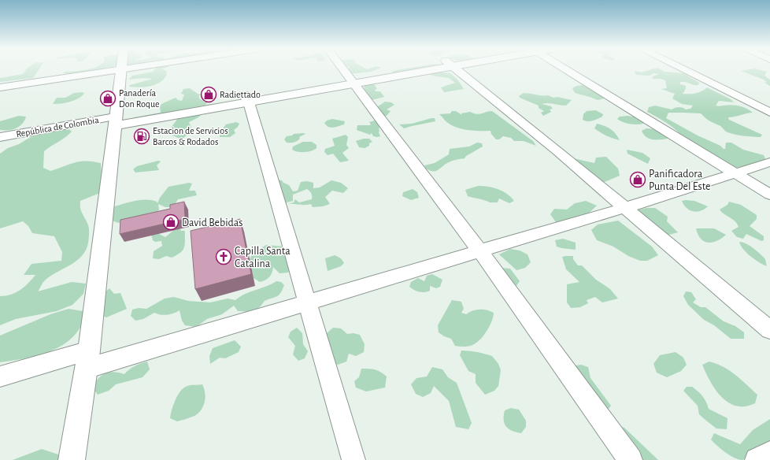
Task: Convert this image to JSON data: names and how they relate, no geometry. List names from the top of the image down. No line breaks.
{"streets":{"street":["República de Colombia"]},"places":{"shop":["Radiettado","Panadería Don Roque","Panificadora Punta Del Este","David Bebidas"],"fuel station":["Estacion de Servicios Barcos & Rodados"],"church":["Capilla Santa Catalina"]}}
